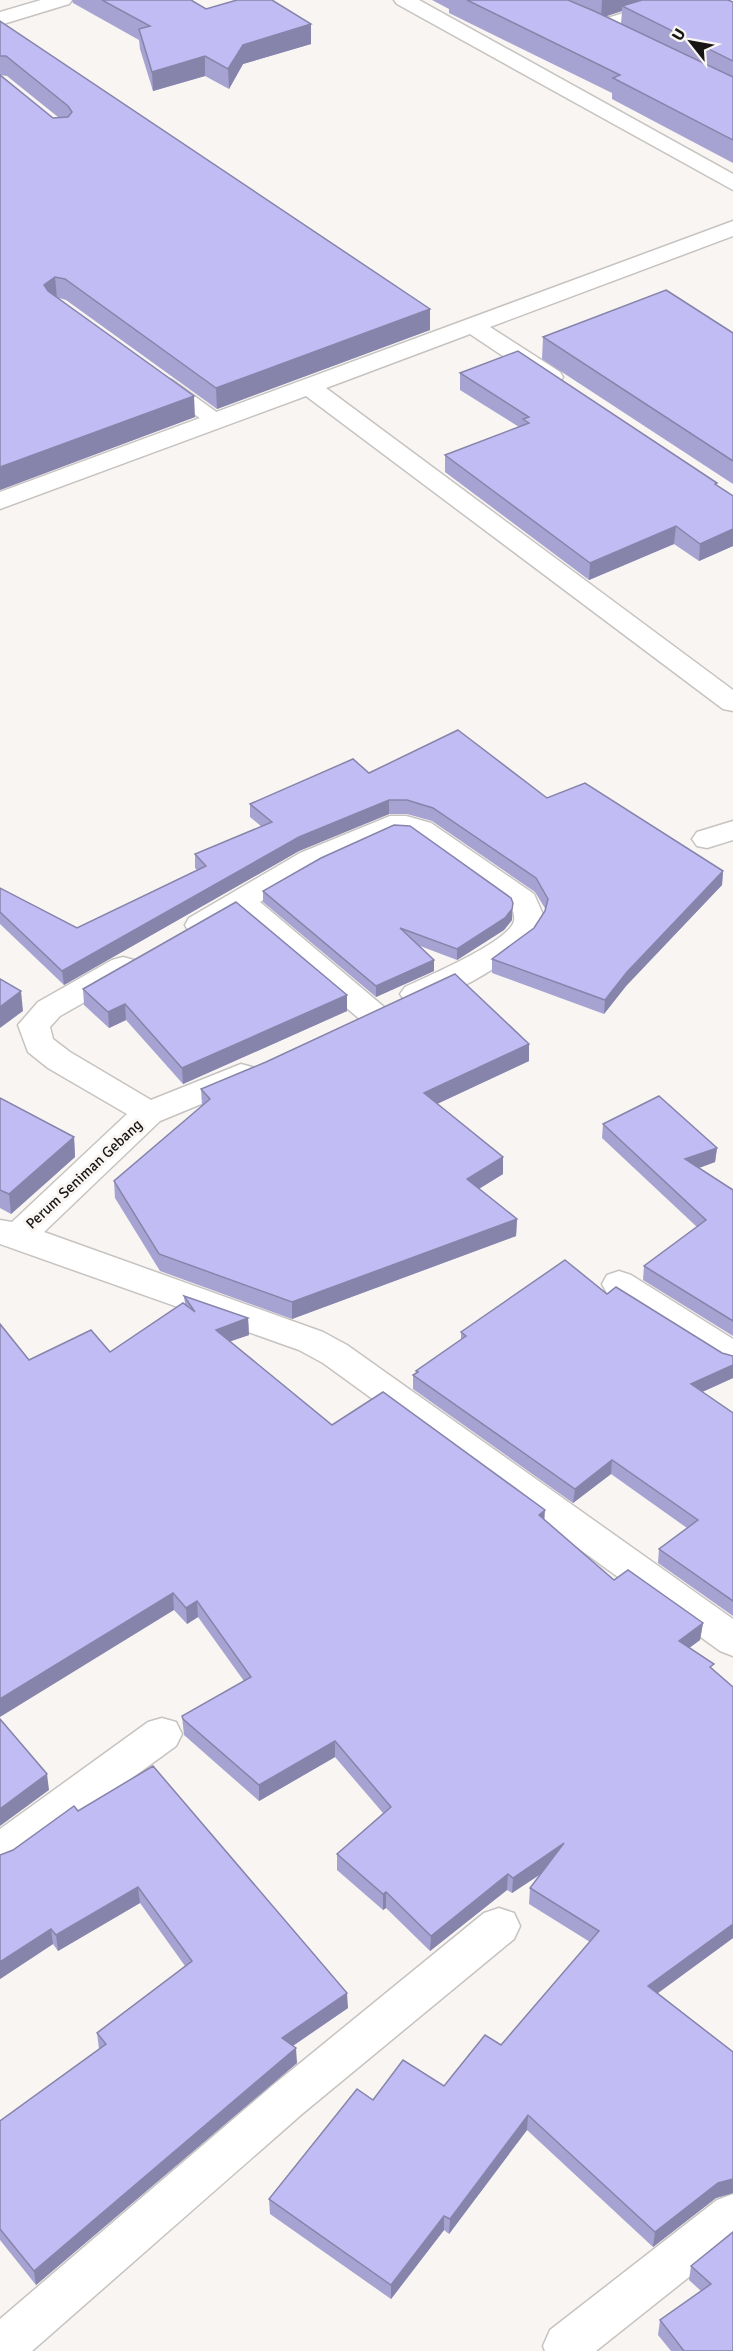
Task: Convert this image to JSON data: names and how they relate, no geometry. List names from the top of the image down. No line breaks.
{"streets":{"street":["Perum Seniman Gebang"]},"north":"top left"}
